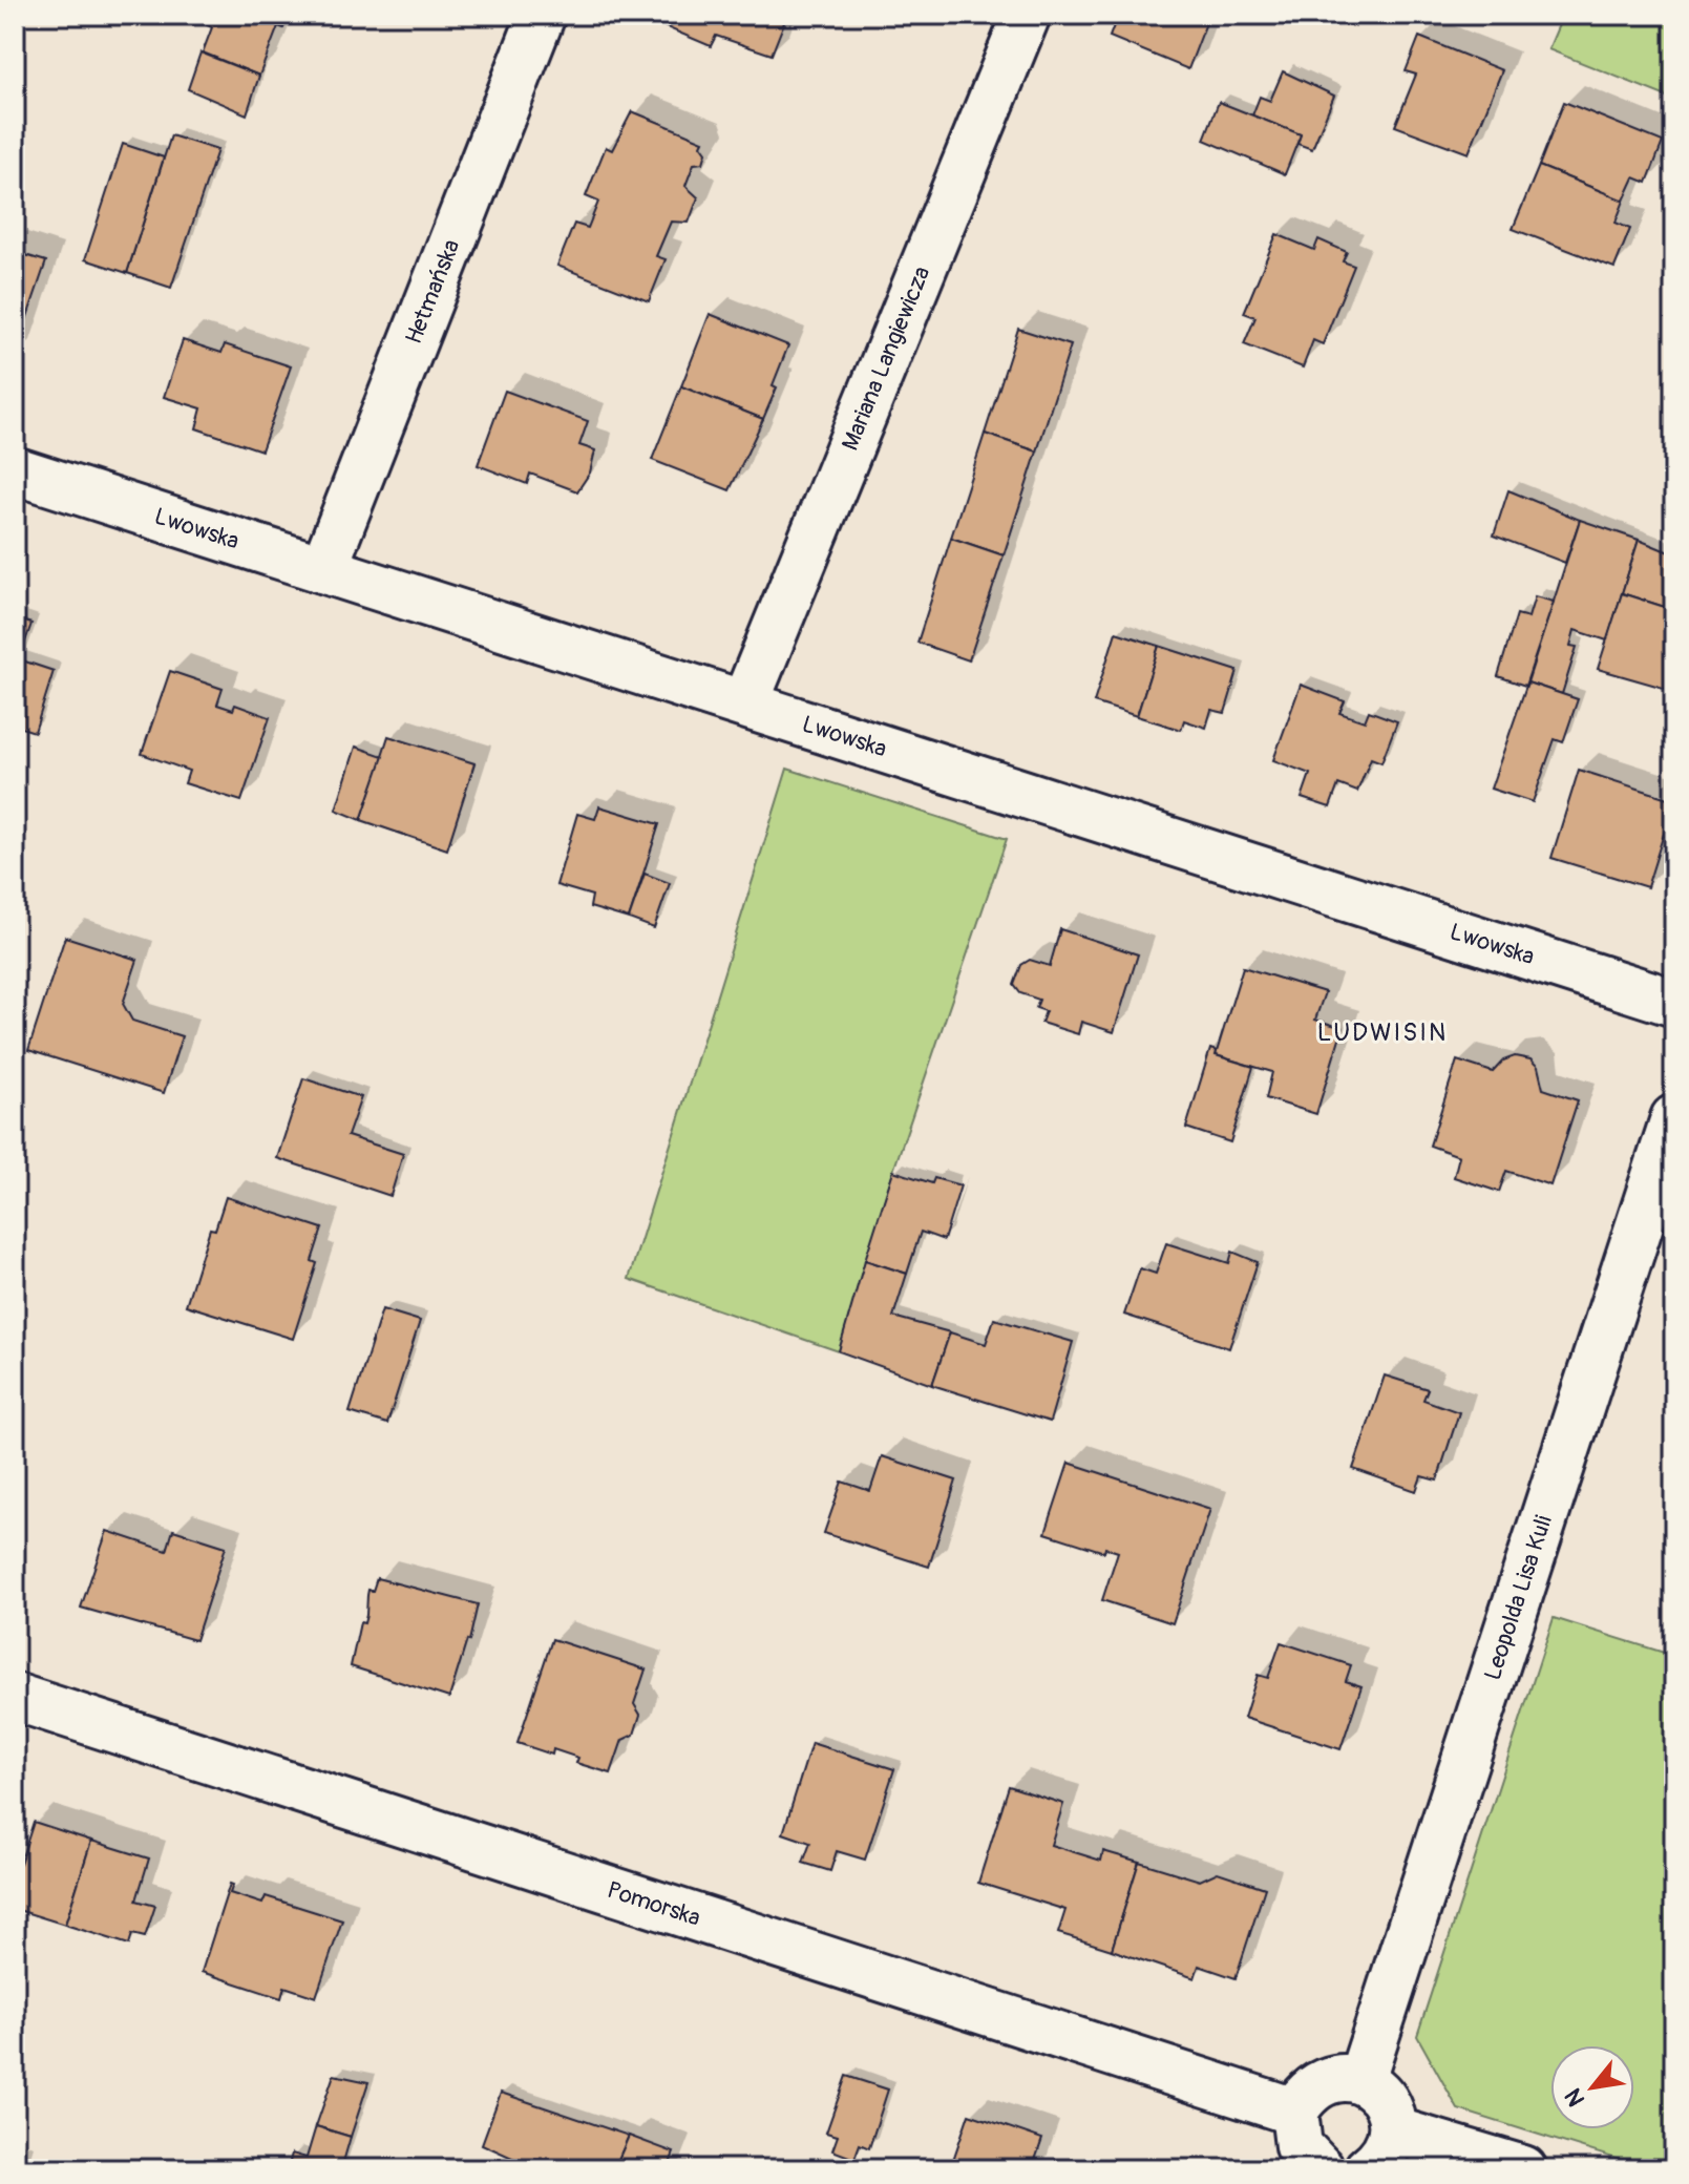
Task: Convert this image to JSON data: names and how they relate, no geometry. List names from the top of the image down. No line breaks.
{"streets":{"street":["Hetmańska","Mariana Langiewicza","Lwowska","Leopolda Lisa Kuli","Pomorska"]},"crossings":[["Hetmańska","Lwowska"],["Mariana Langiewicza","Lwowska"]],"districts":["LUDWISIN"],"north":"bottom left"}
